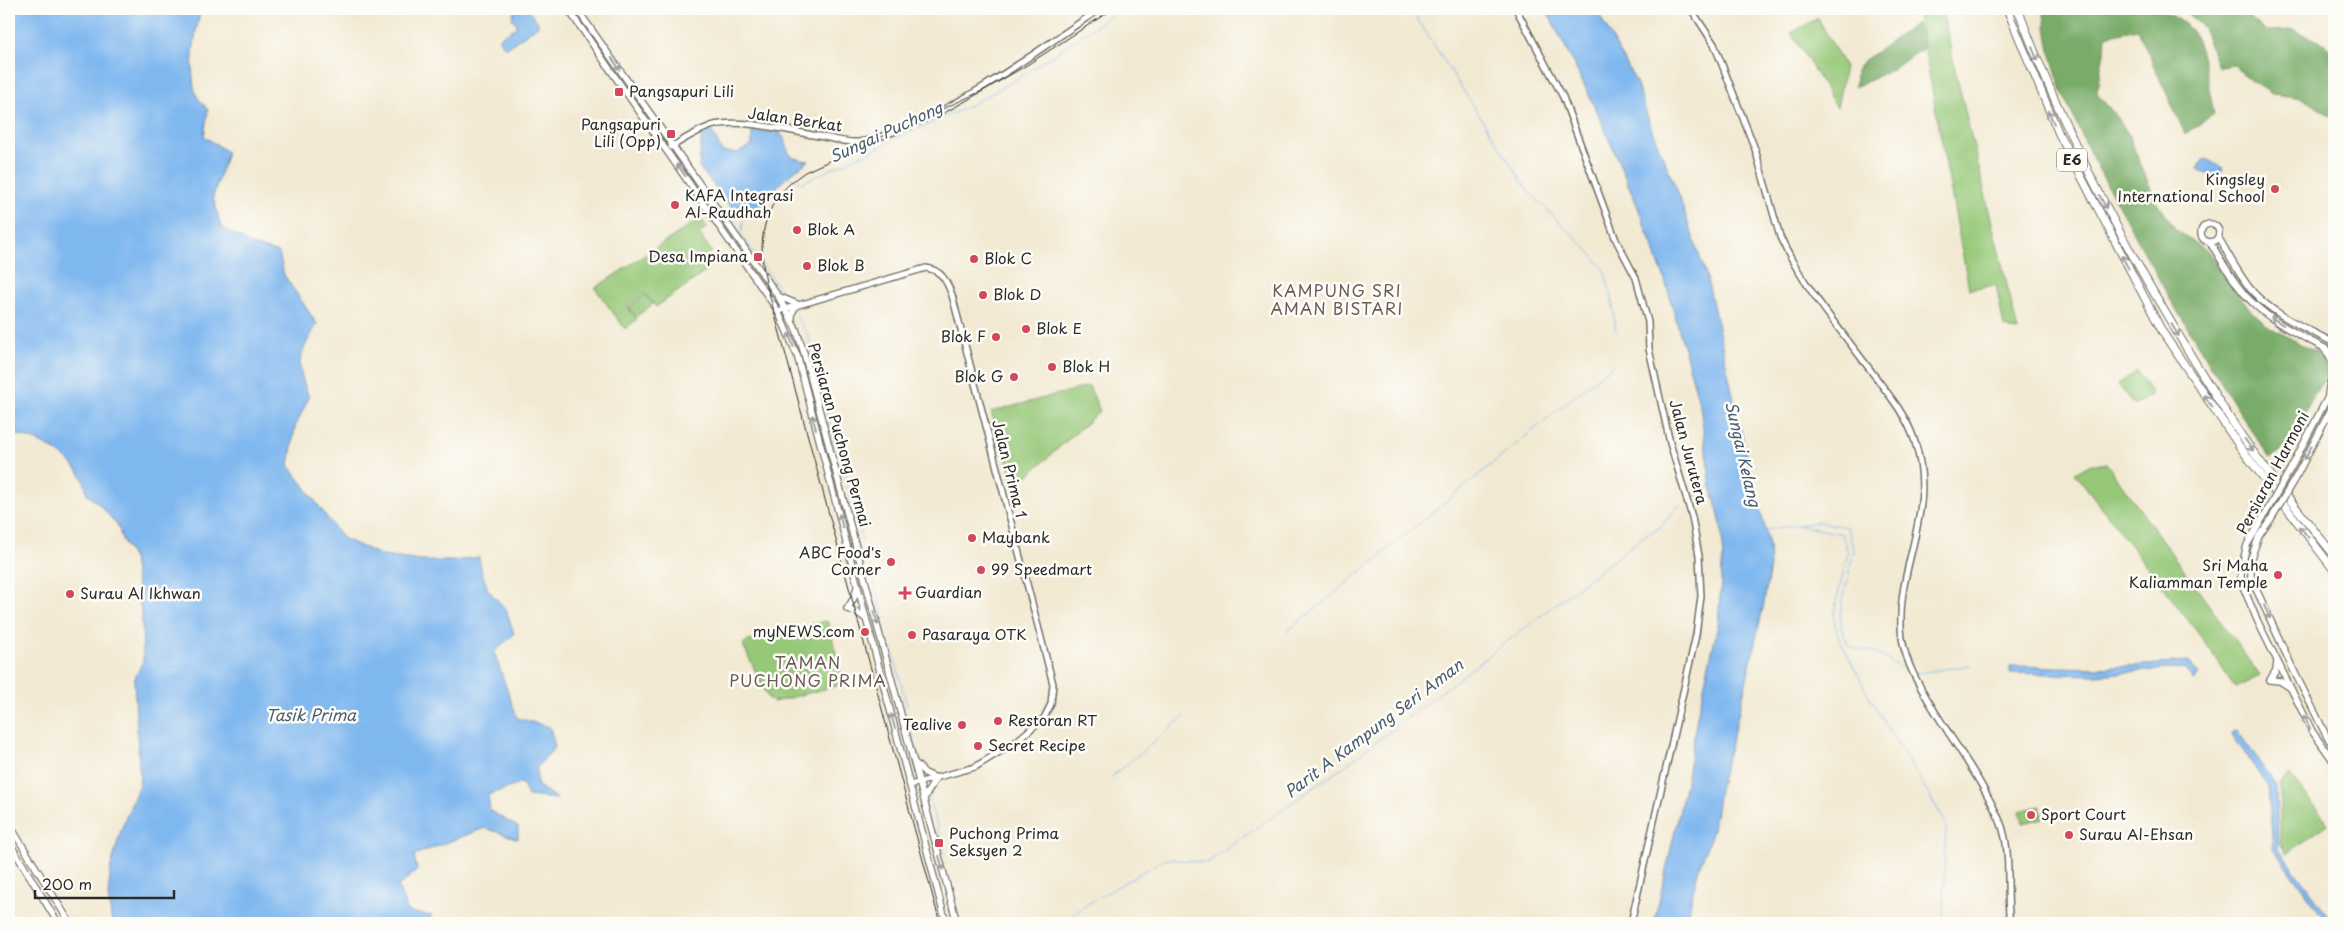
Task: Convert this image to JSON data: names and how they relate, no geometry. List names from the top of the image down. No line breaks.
{"streets":{"highway":["E6"],"main road":["Persiaran Puchong Permai","Persiaran Harmoni"],"street":["Jalan Berkat","Jalan Jurutera","Jalan Prima 1"]},"crossings":[["Jalan Berkat","Persiaran Puchong Permai"],["Persiaran Puchong Permai","Jalan Prima 1"]],"districts":["KAMPUNG SRI AMAN BISTARI","TAMAN PUCHONG PRIMA"],"water":["Sungai Puchong","Sungai Kelang","Tasik Prima","Parit A Kampung Seri Aman"],"places":{"transit":["Pangsapuri Lili","Pangsapuri Lili (Opp)","Desa Impiana","Puchong Prima Seksyen 2"],"other":["Kingsley International School","KAFA Integrasi Al-Raudhah","Blok A","Blok C","Blok B","Blok D","Blok E","Blok F","Blok H","Blok G","Maybank","ABC Food's Corner","99 Speedmart","Sri Maha Kaliamman Temple","Surau Al Ikhwan","myNEWS.com","Pasaraya OTK","Restoran RT","Tealive","Secret Recipe","Sport Court","Surau Al-Ehsan"],"health":["Guardian"]},"scale_bar":"200 m"}
